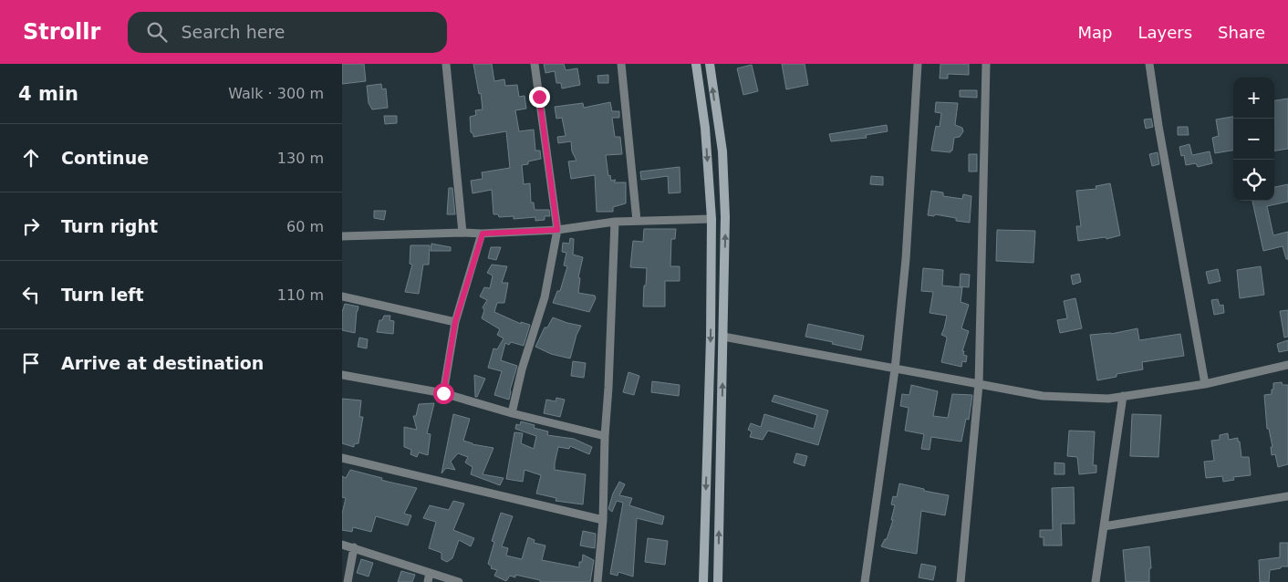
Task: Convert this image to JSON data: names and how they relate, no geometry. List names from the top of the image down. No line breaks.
{"page":{"header":"Strollr","search":"Search here","nav":["Map","Layers","Share"],"heading":["4 min","Walk · 300 m"],"map_buttons":["+","−"],"list":[["Continue","130 m"],["Turn right","60 m"],["Turn left","110 m"],"Arrive at destination"]}}
